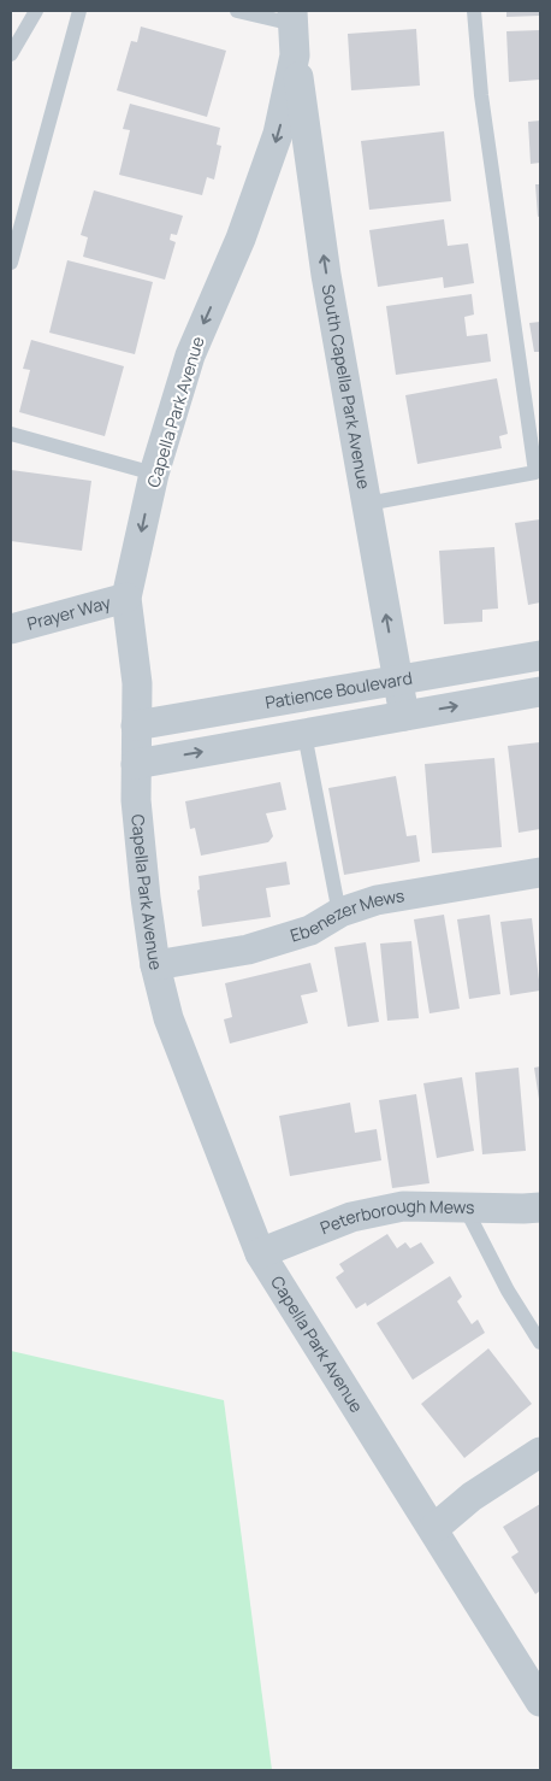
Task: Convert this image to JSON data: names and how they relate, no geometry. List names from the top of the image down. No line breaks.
{"streets":{"street":["South Capella Park Avenue","Capella Park Avenue","Prayer Way","Patience Boulevard","Ebenezer Mews","Peterborough Mews"]},"crossings":[["South Capella Park Avenue","Capella Park Avenue"],["South Capella Park Avenue","Patience Boulevard"],["Capella Park Avenue","Prayer Way"],["Capella Park Avenue","Patience Boulevard"],["Capella Park Avenue","Ebenezer Mews"],["Capella Park Avenue","Peterborough Mews"]],"one_way":["South Capella Park Avenue"]}
